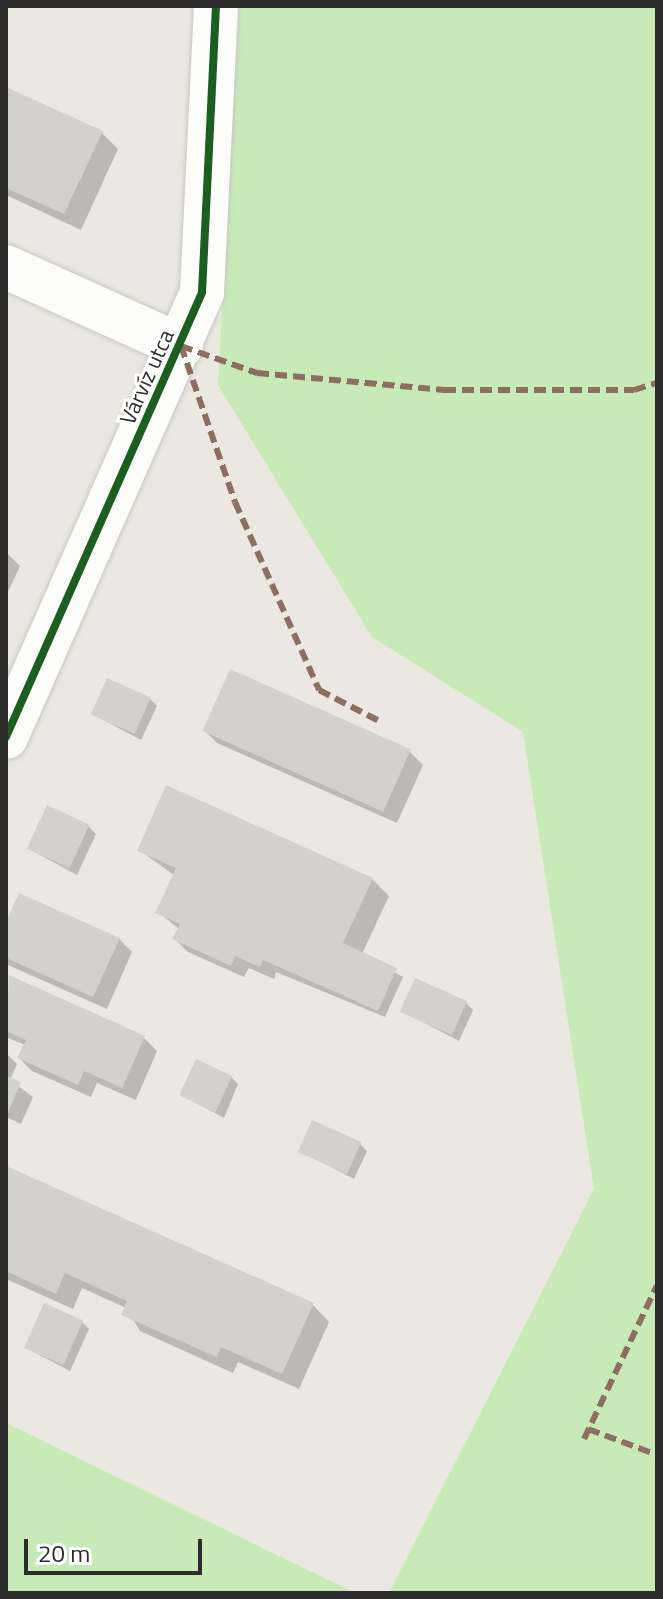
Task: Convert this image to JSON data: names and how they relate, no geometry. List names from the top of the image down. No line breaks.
{"streets":{"street":["Várvíz utca"]},"scale_bar":"20 m"}
